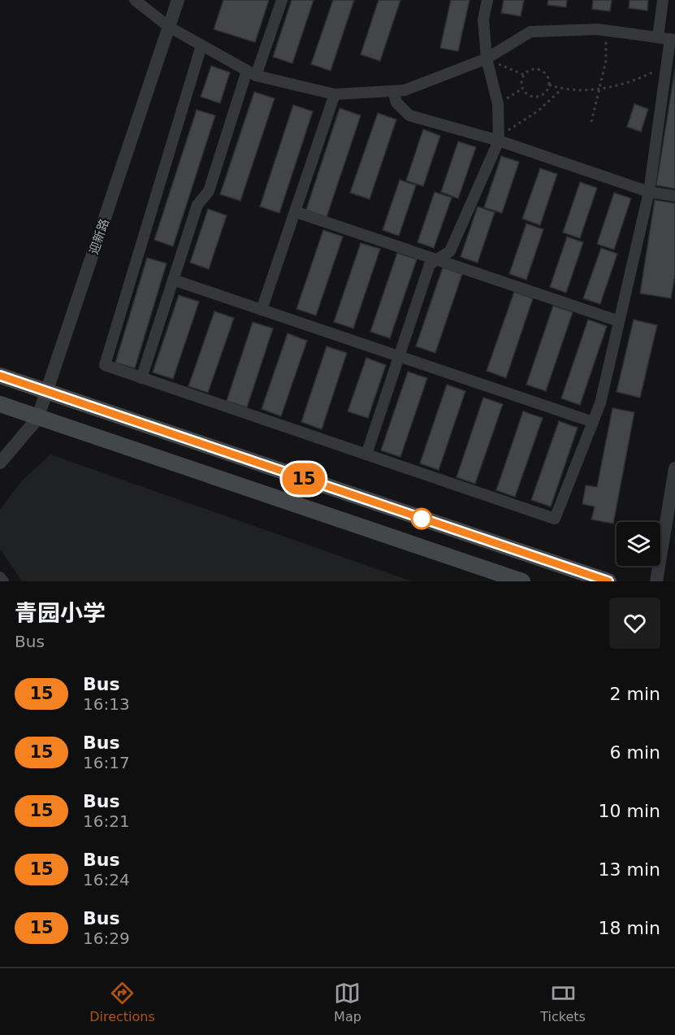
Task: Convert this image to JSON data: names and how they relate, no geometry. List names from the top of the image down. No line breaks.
{"streets":{"street":["迎新路"]},"lines":["bus line 15"],"page":{"on_map":"15","heading":["青园小学","Bus"],"list":[{"mark":"15","name":"Bus","note":"16:13","value":"2 min"},{"mark":"15","name":"Bus","note":"16:17","value":"6 min"},{"mark":"15","name":"Bus","note":"16:21","value":"10 min"},{"mark":"15","name":"Bus","note":"16:24","value":"13 min"},{"mark":"15","name":"Bus","note":"16:29","value":"18 min"}],"tabs":["Directions","Map","Tickets"]}}
